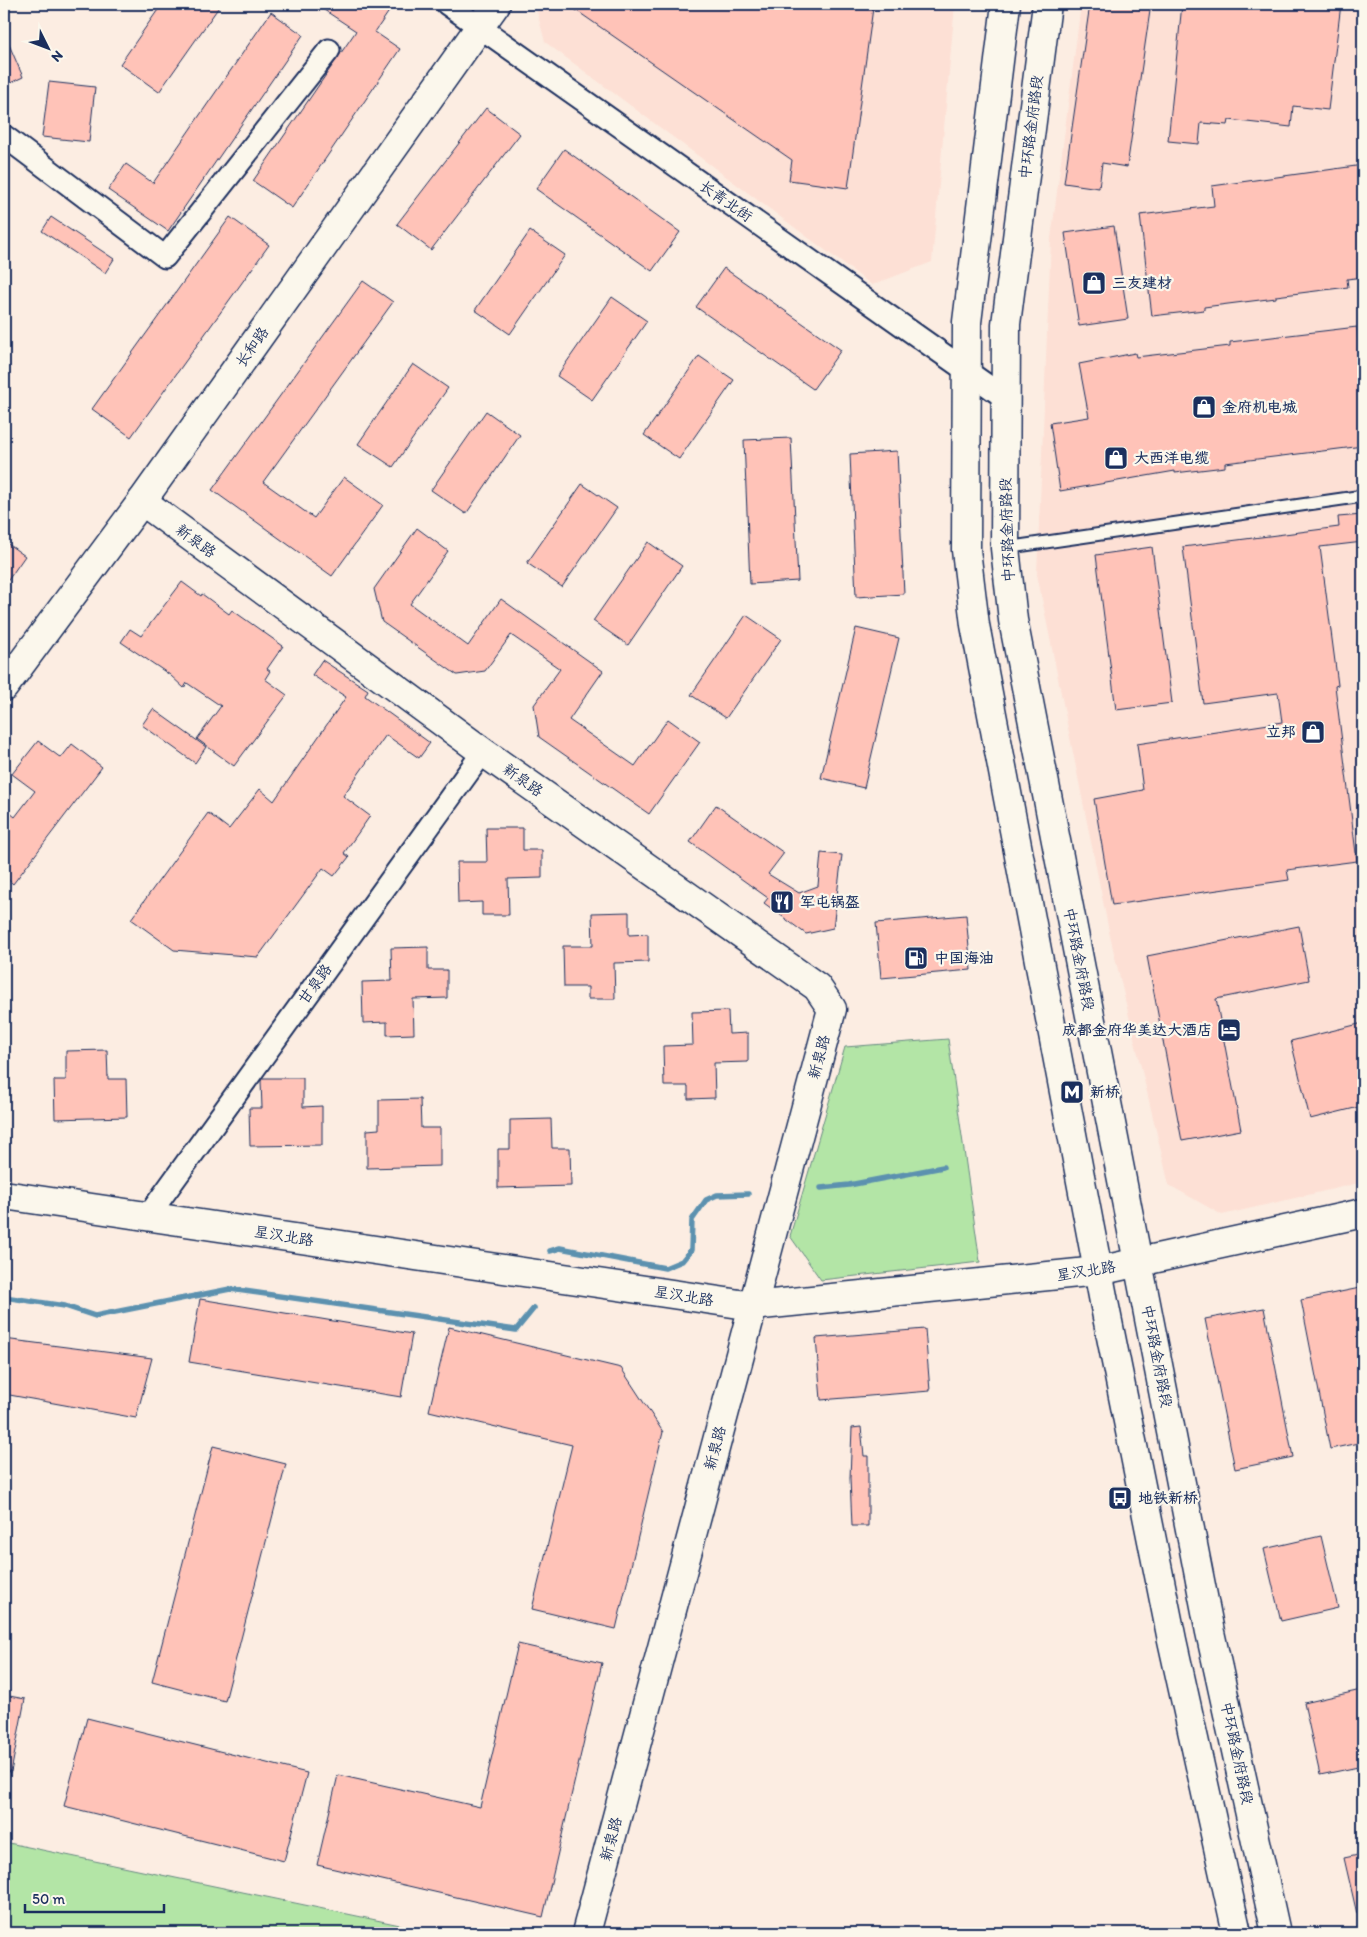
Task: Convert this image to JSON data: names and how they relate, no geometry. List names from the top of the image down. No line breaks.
{"streets":{"street":["中环路金府路段","长青北街","长和路","新泉路","甘泉路","星汉北路"]},"crossings":[["中环路金府路段","长青北街"],["中环路金府路段","星汉北路"],["长青北街","长和路"],["长和路","新泉路"],["新泉路","甘泉路"],["新泉路","星汉北路"],["甘泉路","星汉北路"]],"places":{"shop":["三友建材","金府机电城","大西洋电缆","立邦"],"restaurant":["军屯锅盔"],"fuel station":["中国海油"],"hotel":["成都金府华美达大酒店"],"metro station":["新桥"],"bus stop":["地铁新桥"]},"scale_bar":"50 m","north":"bottom right"}
